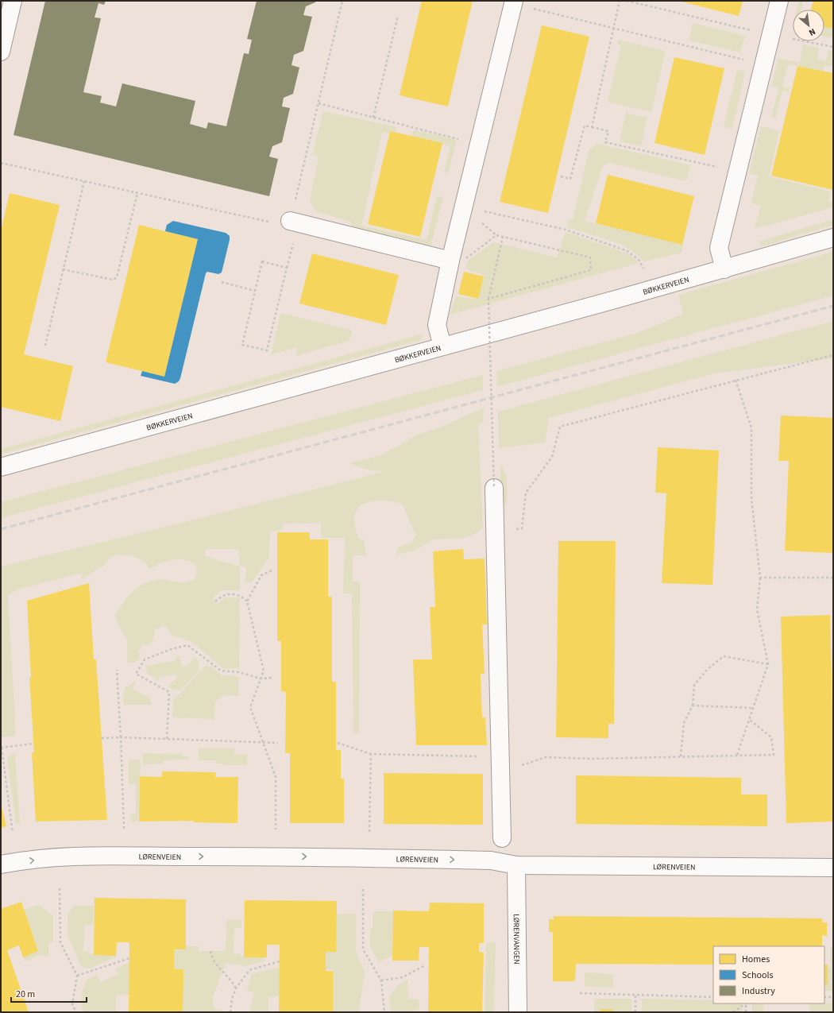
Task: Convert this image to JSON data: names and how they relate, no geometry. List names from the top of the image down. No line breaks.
{"streets":{"street":["BØKKERVEIEN","LØRENVEIEN","LØRENVANGEN"]},"crossings":[["LØRENVEIEN","LØRENVANGEN"]],"one_way":["LØRENVEIEN"],"legend":["Homes","Schools","Industry"],"scale_bar":"20 m","north":"bottom right"}
